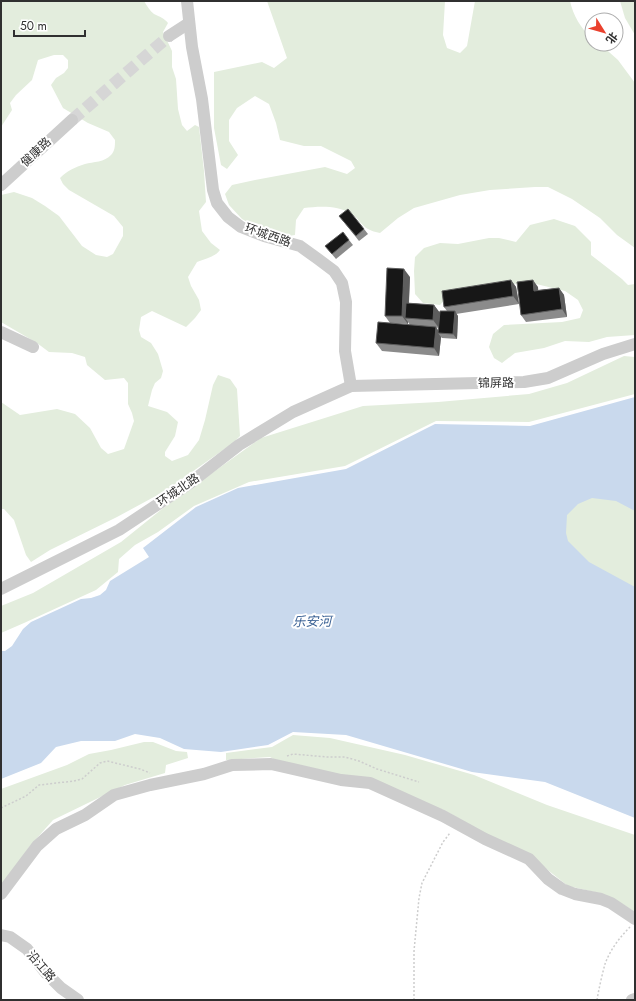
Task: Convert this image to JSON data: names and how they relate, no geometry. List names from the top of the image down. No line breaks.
{"streets":{"street":["健康路","环城西路","锦屏路","环城北路","沿江路"]},"crossings":[["环城西路","锦屏路"],["环城西路","环城北路"],["锦屏路","环城北路"]],"water":["乐安河"],"scale_bar":"50 m","north":"bottom right"}
